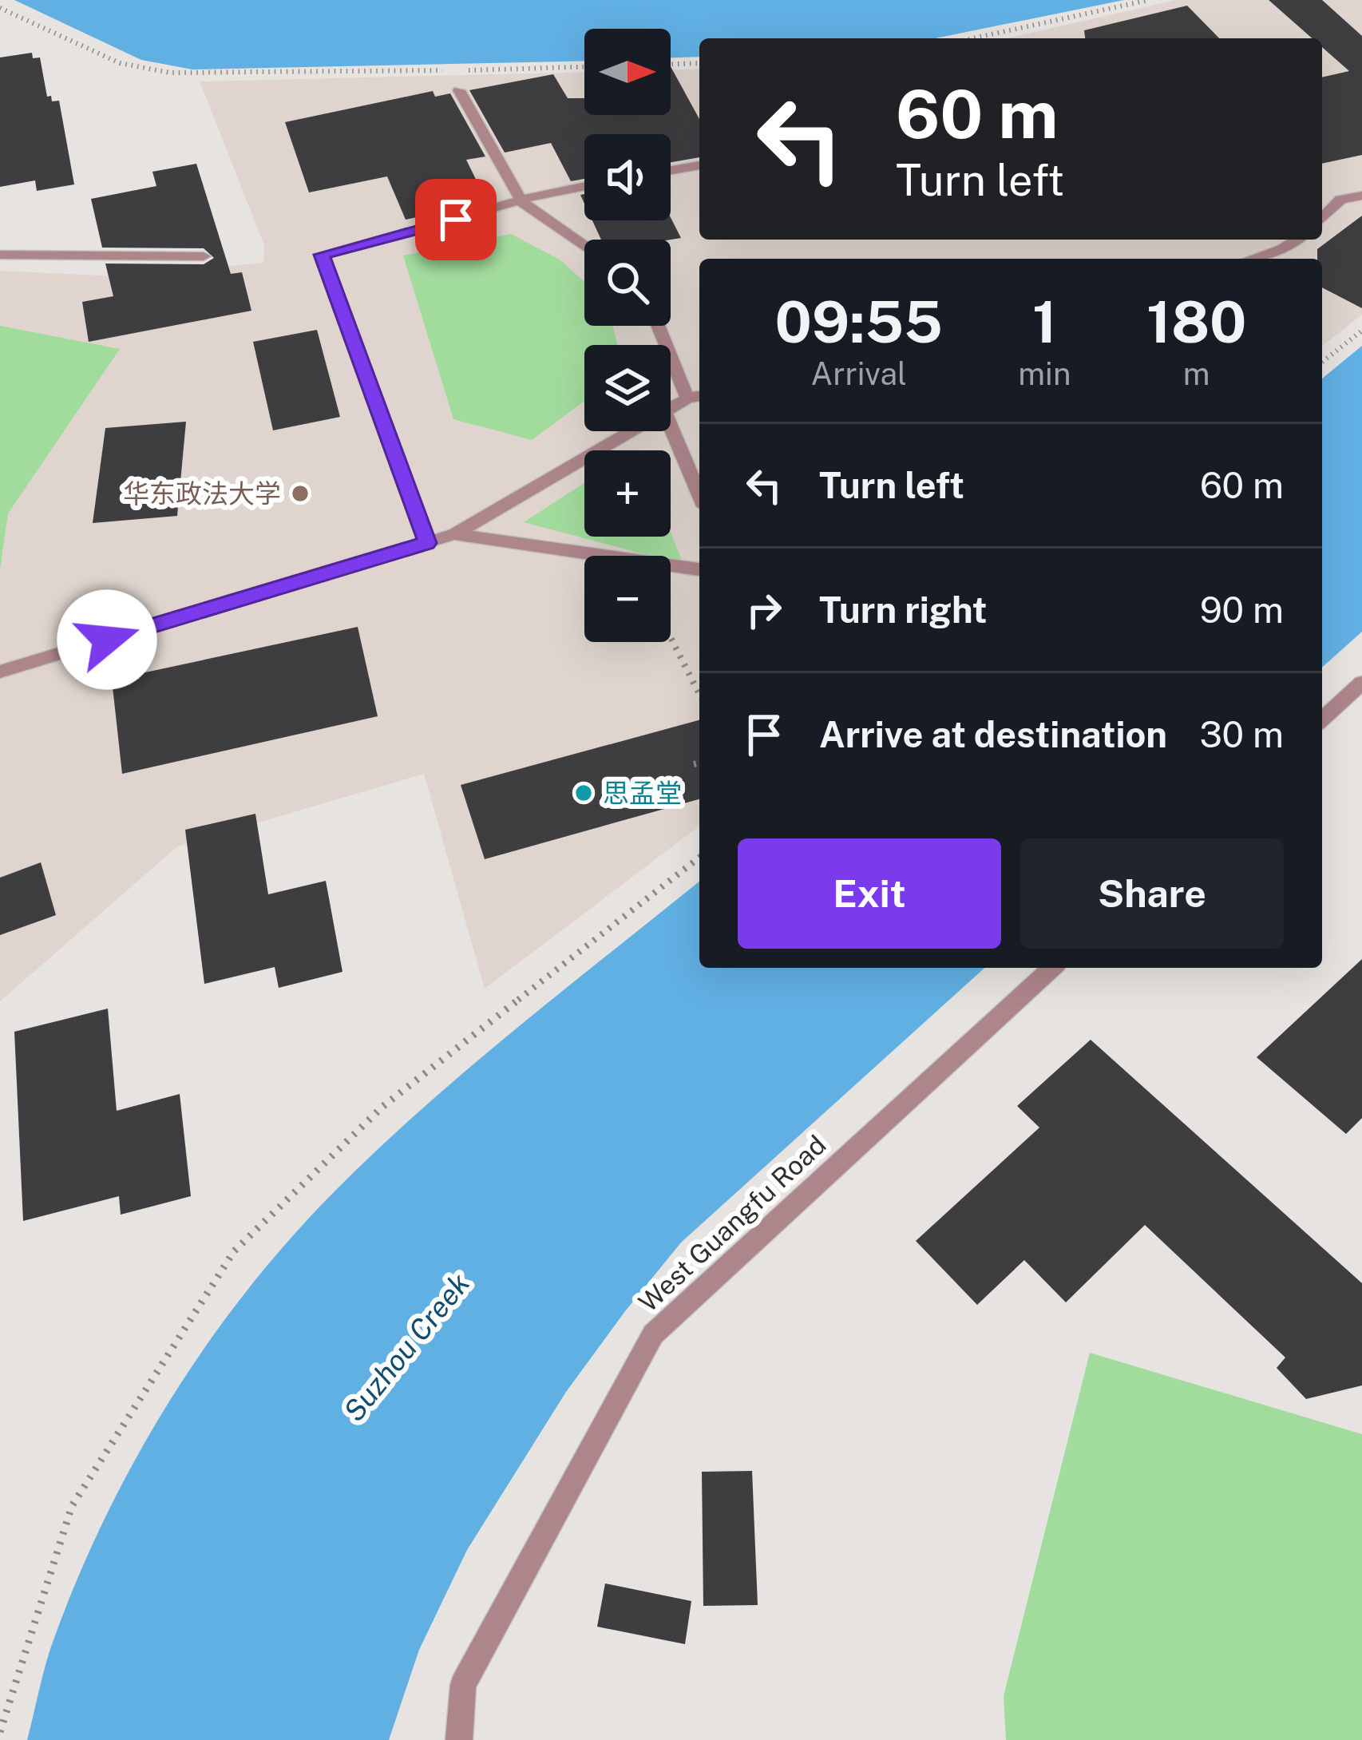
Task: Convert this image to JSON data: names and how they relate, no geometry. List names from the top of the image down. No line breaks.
{"streets":{"street":["West Guangfu Road"]},"water":["Suzhou Creek"],"places":["华东政法大学","思孟堂"],"north":"right","page":{"map_buttons":["+","−"],"turn":["60 m","Turn left"],"eta":["09:55","Arrival","1","min","180","m"],"list":[{"name":"Turn left","value":"60 m"},{"name":"Turn right","value":"90 m"},{"name":"Arrive at destination","value":"30 m"}],"buttons":["Exit","Share"]}}
